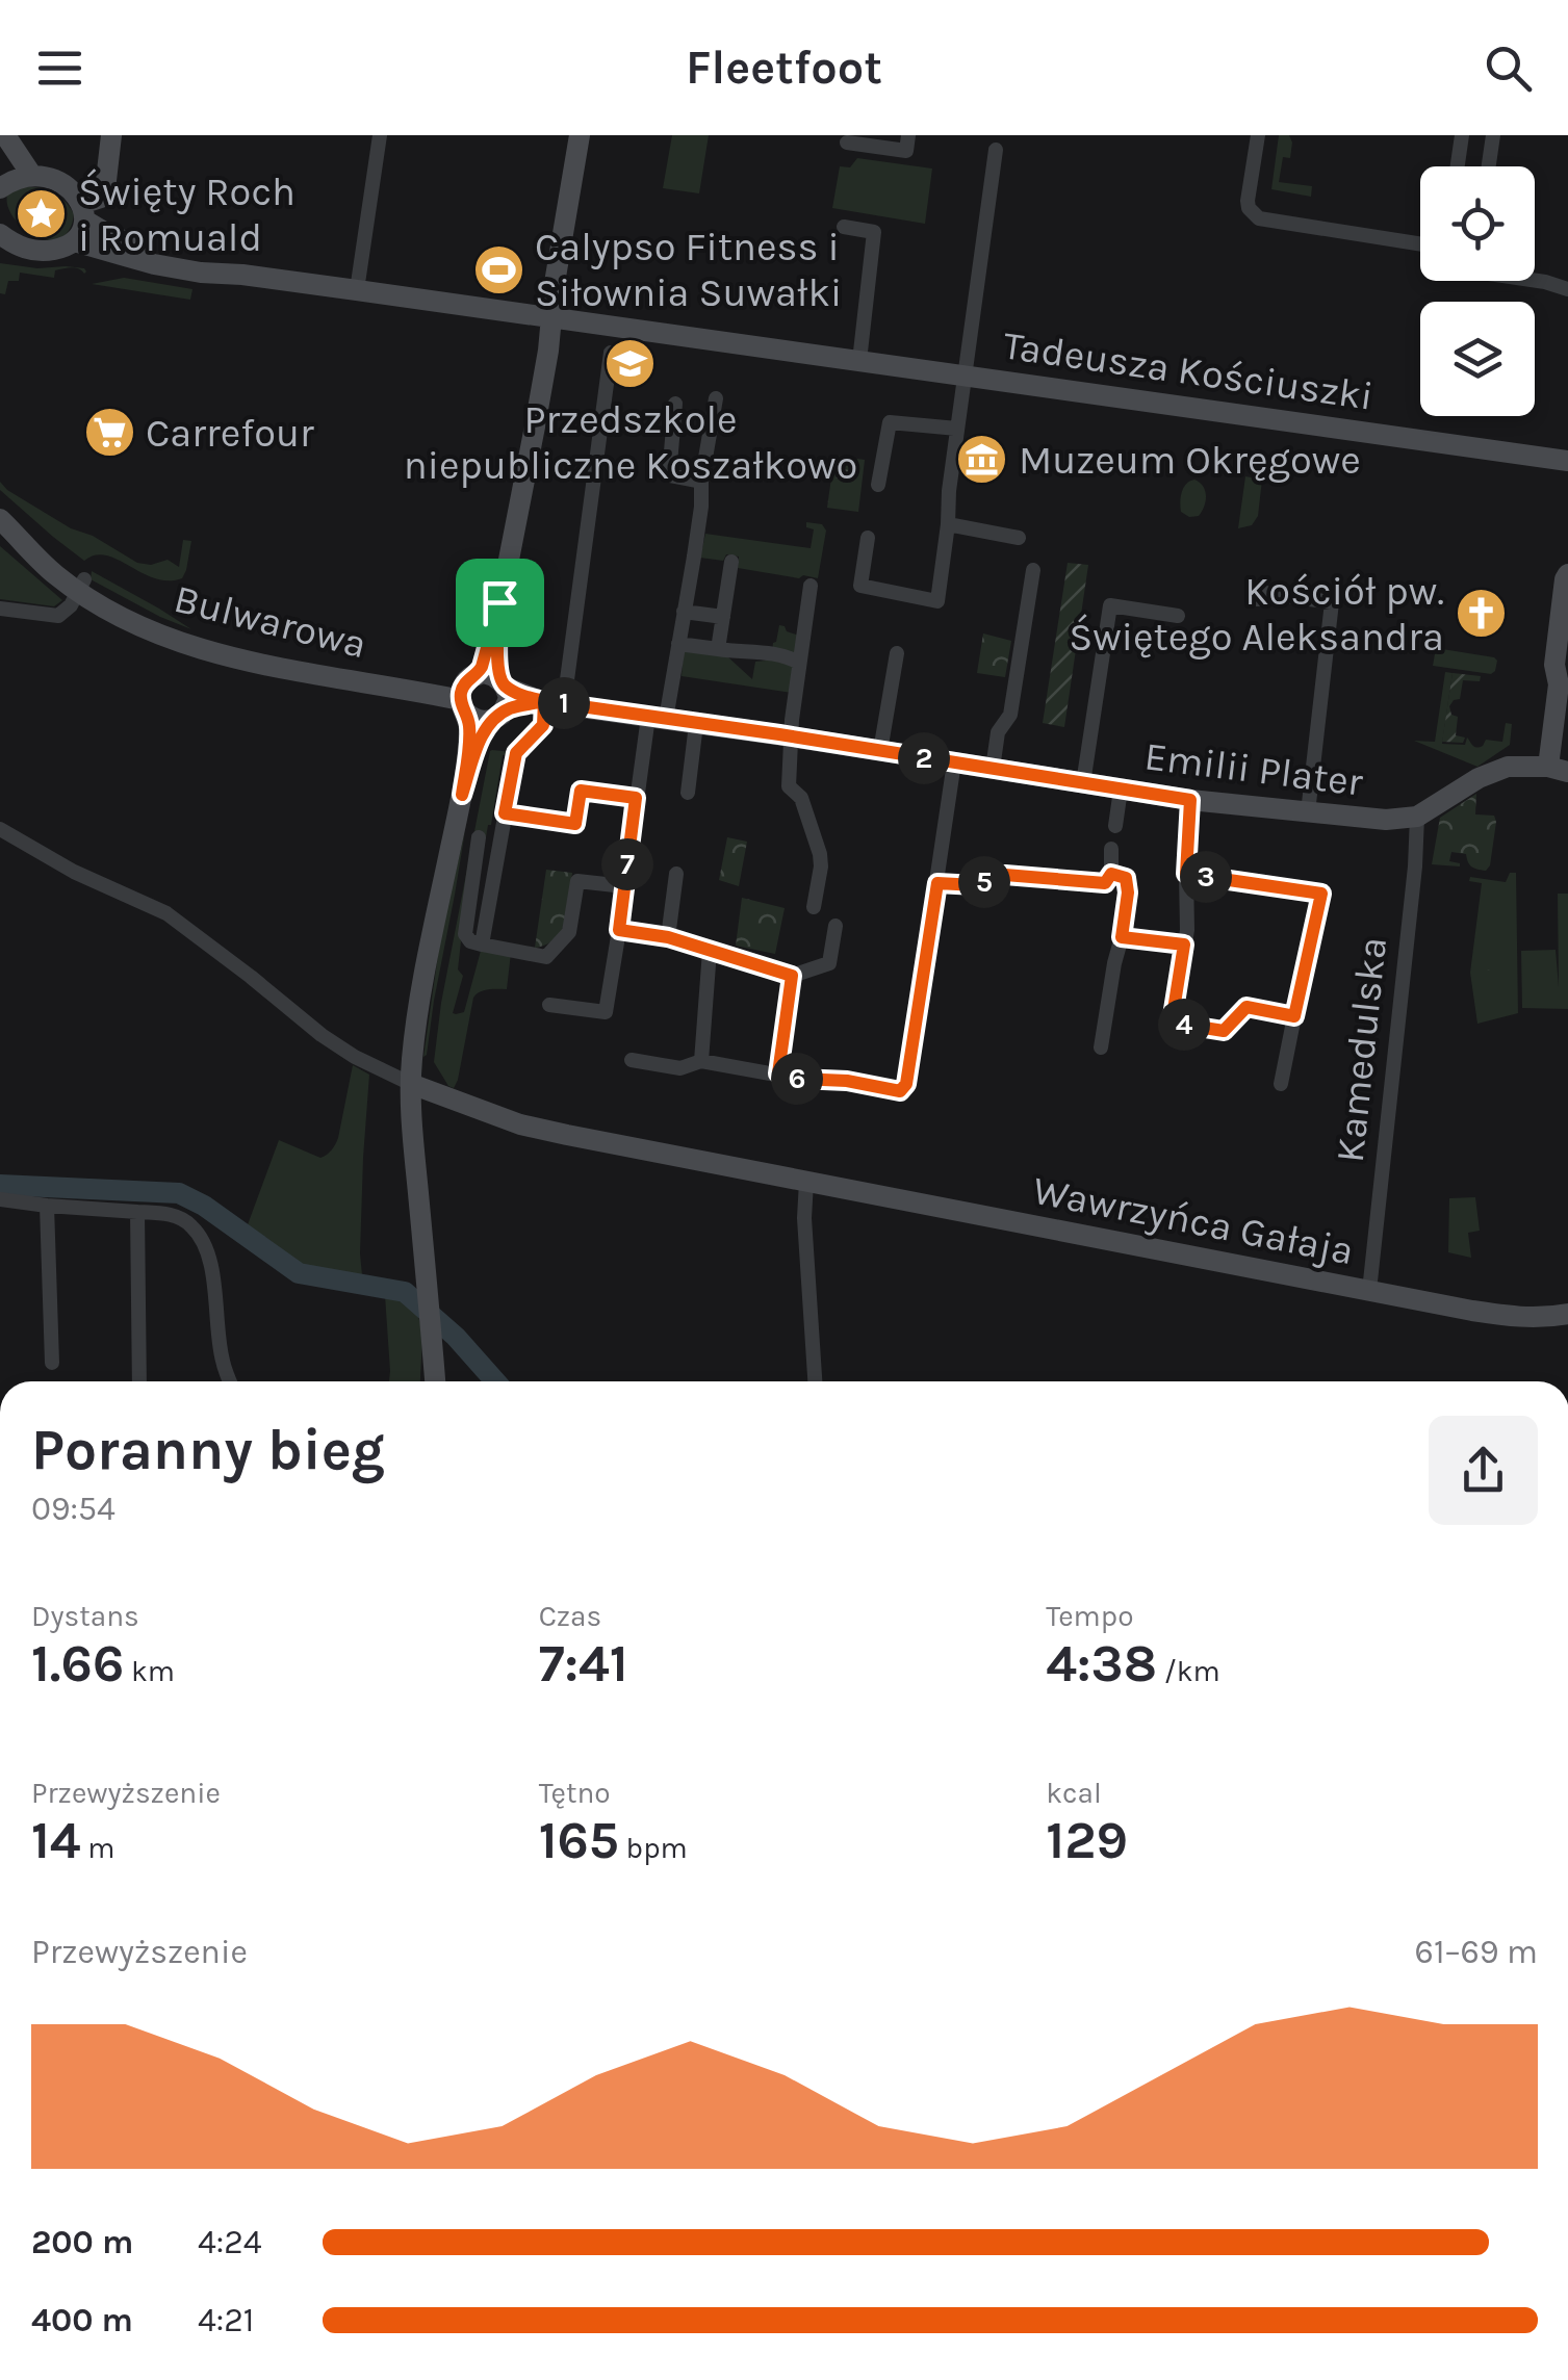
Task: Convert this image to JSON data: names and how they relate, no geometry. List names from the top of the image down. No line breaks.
{"streets":{"street":["Tadeusza Kościuszki","Bulwarowa","Emilii Plater","Kamedulska","Wawrzyńca Gałaja"]},"crossings":[["Emilii Plater","Kamedulska"],["Kamedulska","Wawrzyńca Gałaja"]],"places":{"place":["Święty Roch i Romuald"],"sports":["Calypso Fitness i Siłownia Suwałki"],"school or university":["Przedszkole niepubliczne Koszałkowo"],"supermarket":["Carrefour"],"museum":["Muzeum Okręgowe"],"church":["Kościół pw. Świętego Aleksandra"]},"page":{"header":"Fleetfoot","pins":["1","2","7","3","5","4","6"],"heading":["Poranny bieg","09:54"],"stats":[["Dystans","1.66 km"],["Czas","7:41"],["Tempo","4:38 /km"],["Przewyższenie","14 m"],["Tętno","165 bpm"],["kcal","129"]],"chart":["Przewyższenie","61–69 m"],"list":[{"name":"200 m","note":"4:24"},{"name":"400 m","note":"4:21"}]}}
